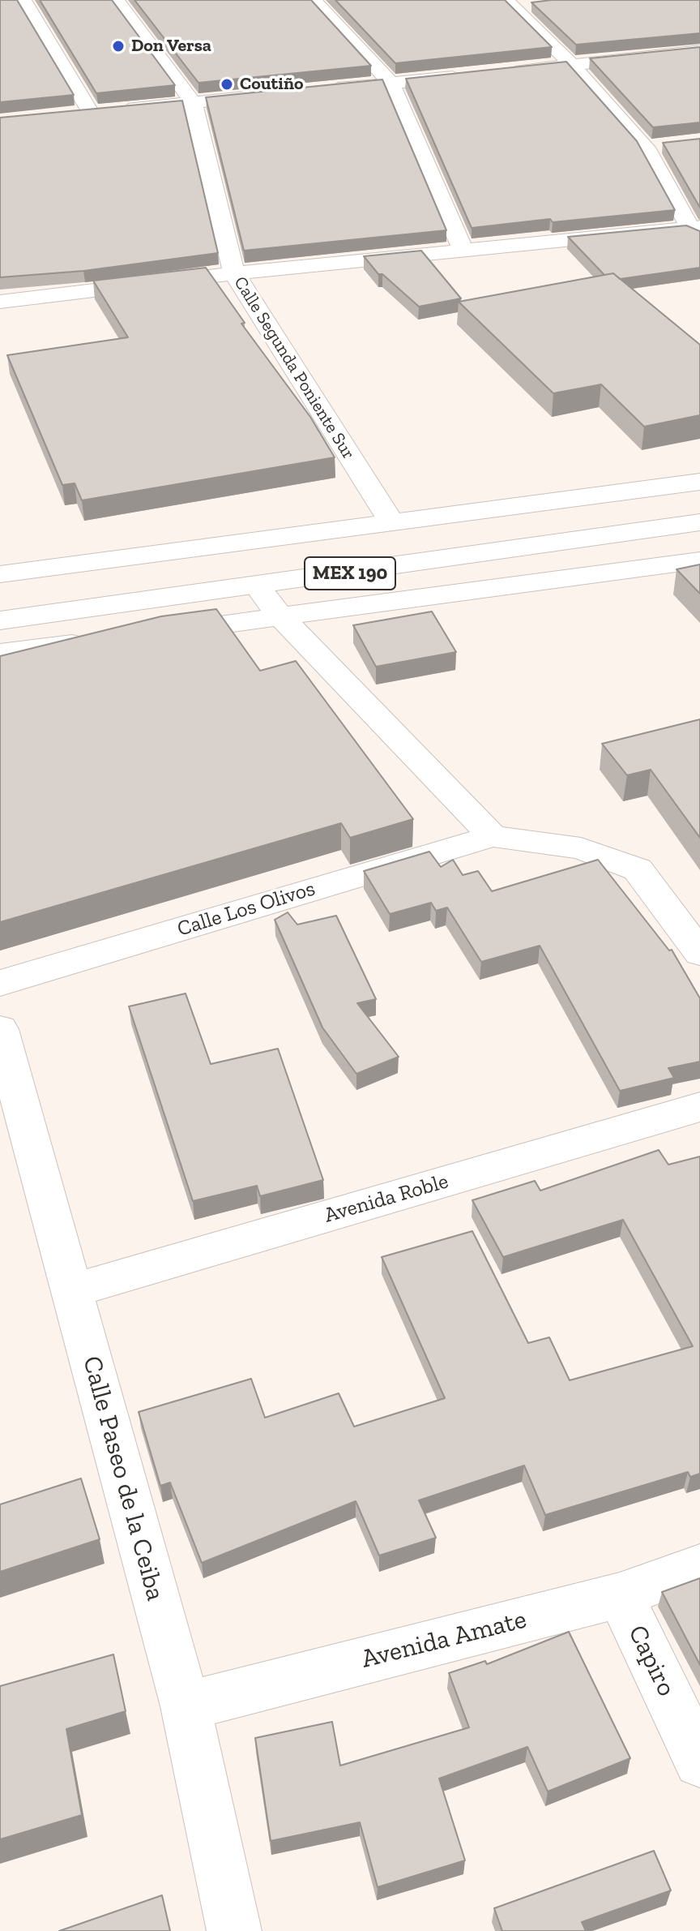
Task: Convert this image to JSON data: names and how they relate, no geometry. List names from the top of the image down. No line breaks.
{"streets":{"street":["Calle Segunda Poniente Sur","MEX 190","Calle Los Olivos","Avenida Roble","Calle Paseo de la Ceiba","Avenida Amate","Capiro"]},"crossings":[["Calle Segunda Poniente Sur","MEX 190"],["Avenida Roble","Calle Paseo de la Ceiba"],["Calle Paseo de la Ceiba","Avenida Amate"],["Avenida Amate","Capiro"]],"places":["Don Versa","Coutiño"]}
